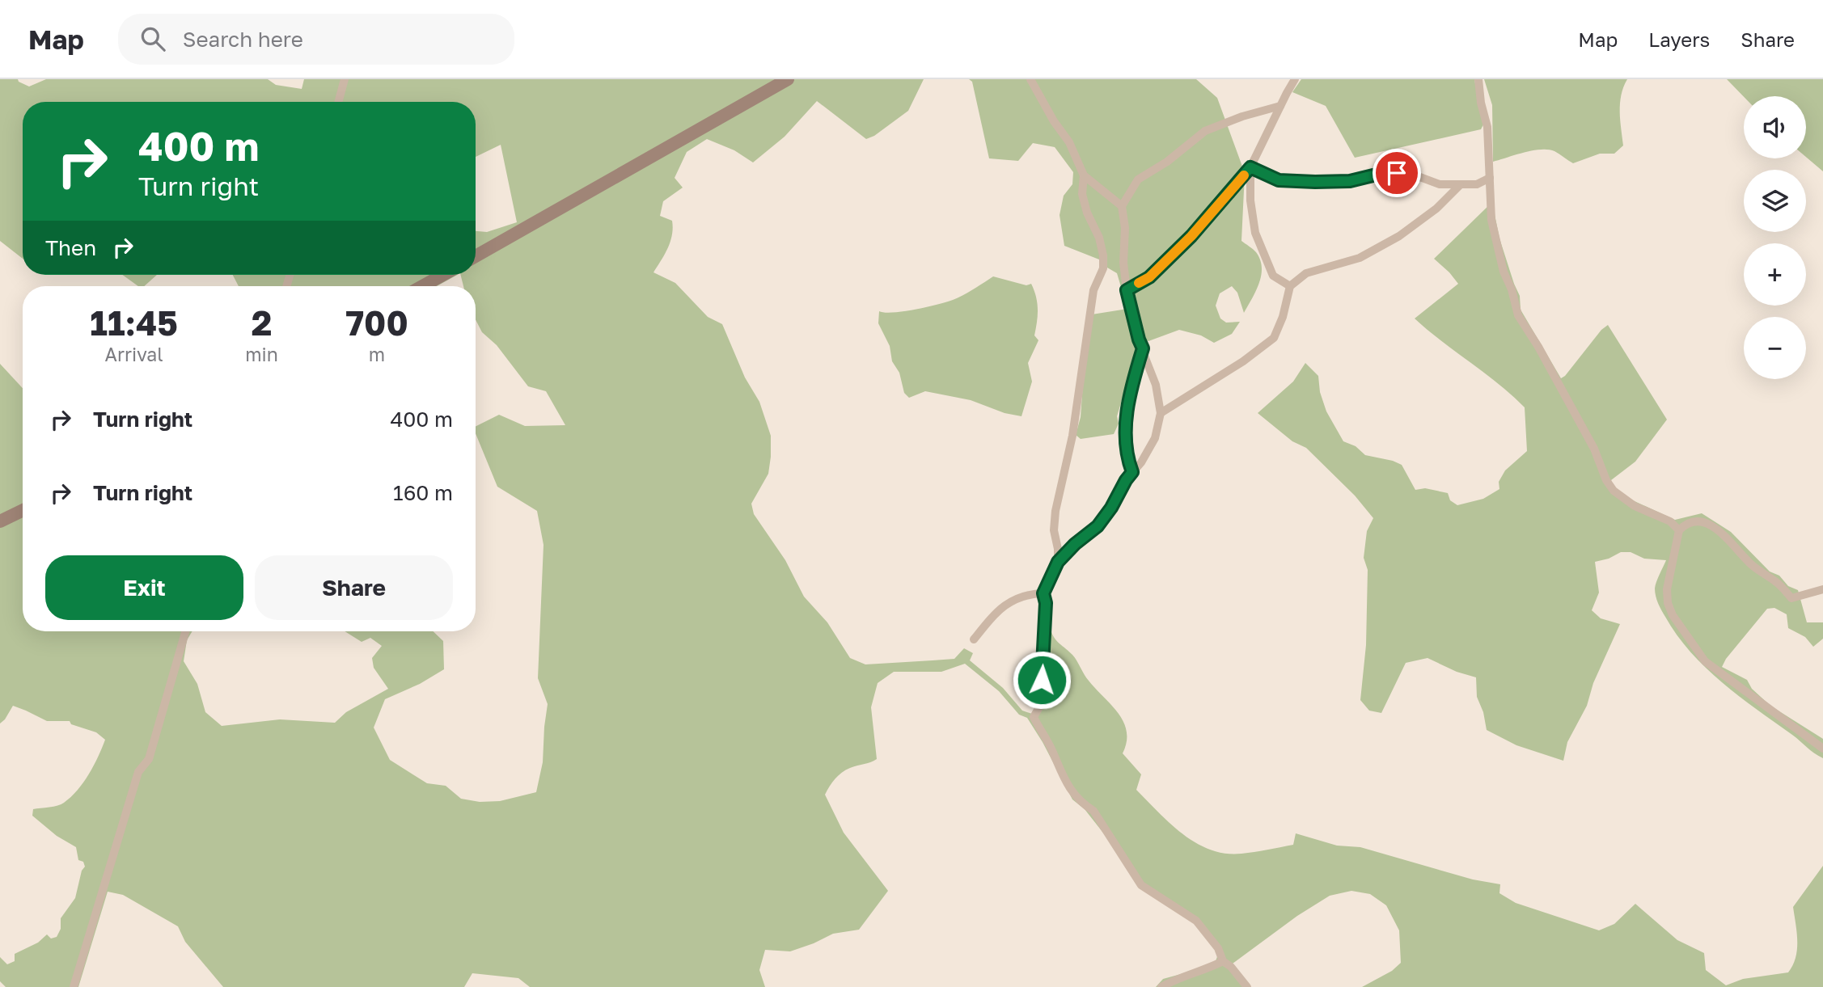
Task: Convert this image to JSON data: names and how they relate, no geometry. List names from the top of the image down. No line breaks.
{"page":{"header":"Map","search":"Search here","nav":["Map","Layers","Share"],"map_buttons":["+","−"],"turn":["400 m","Turn right"],"then":"Then","eta":["11:45","Arrival","2","min","700","m"],"list":[{"name":"Turn right","value":"400 m"},{"name":"Turn right","value":"160 m"}],"buttons":["Exit","Share"]}}
